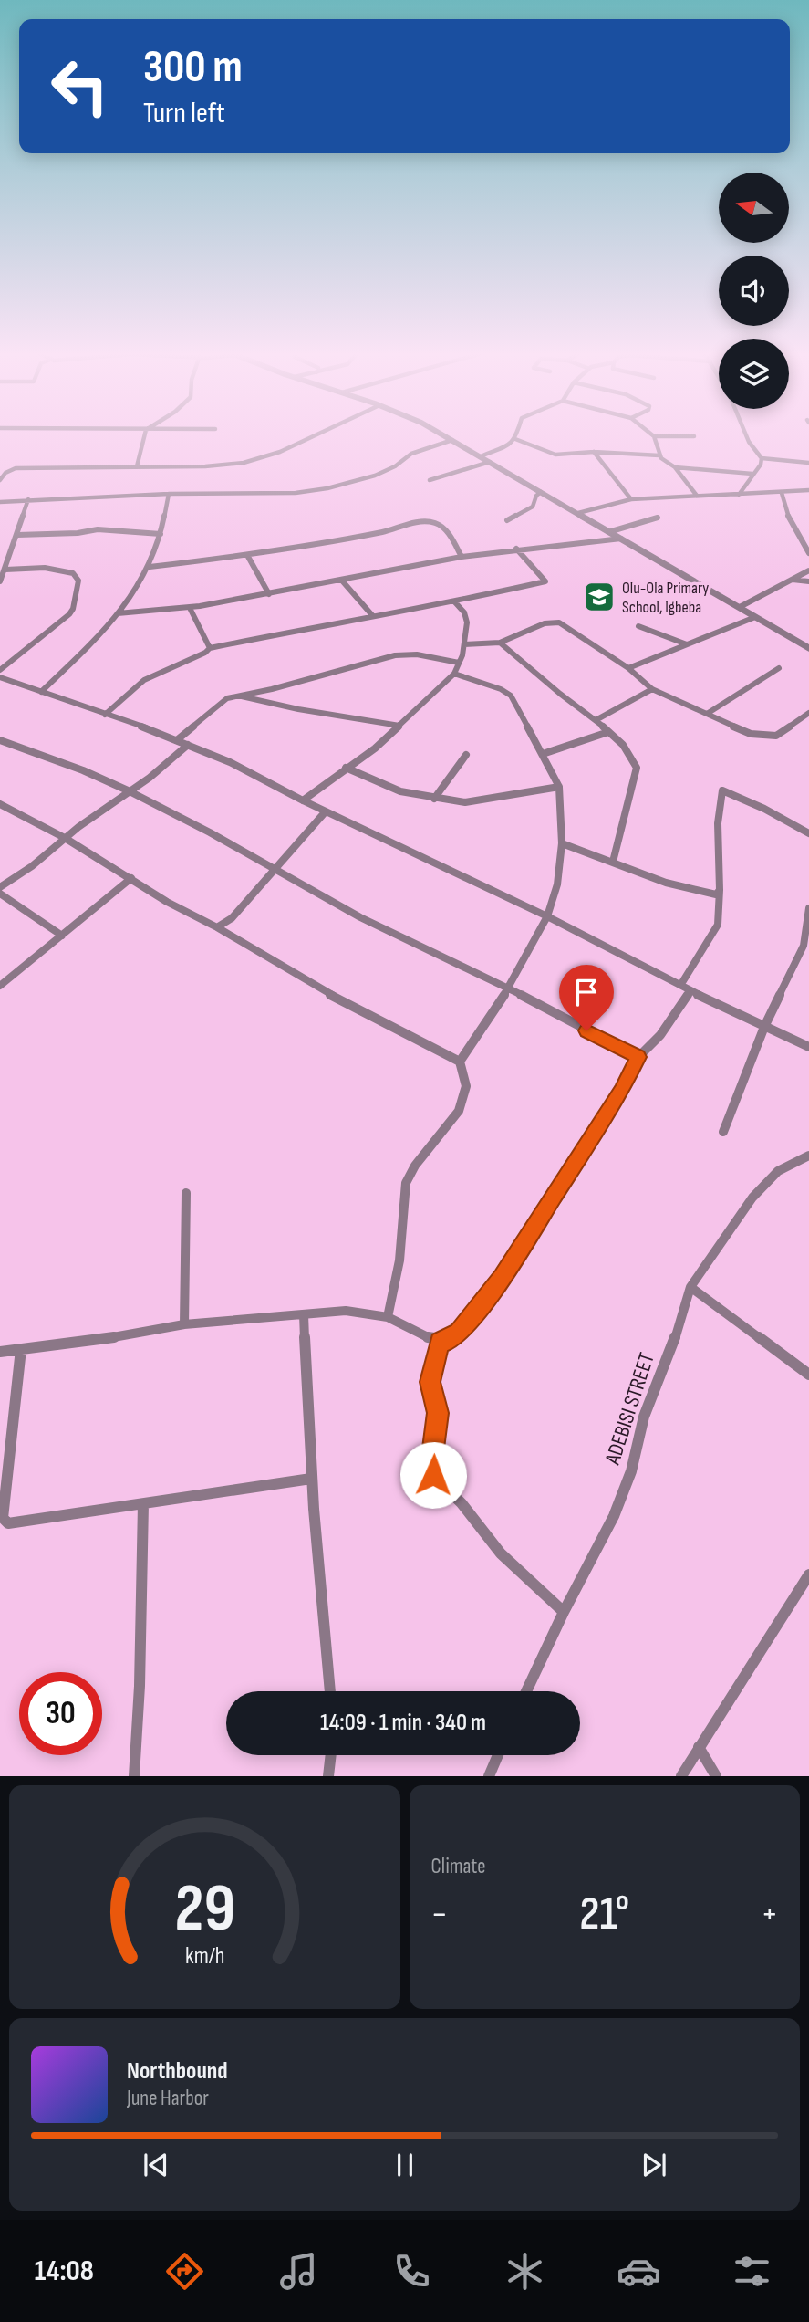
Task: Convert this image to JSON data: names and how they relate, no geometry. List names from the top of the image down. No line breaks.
{"streets":{"street":["ADEBISI STREET"]},"places":{"school or university":["Olu-Ola Primary School, Igbeba"]},"north":"left","page":{"turn":["300 m","Turn left"],"limit":"30","trip":"14:09 · 1 min · 340 m","tile":"Climate","heat":["−","21°","+"],"song":["Northbound","June Harbor"],"tabs":"14:08","gauge":["29","km/h"]}}
